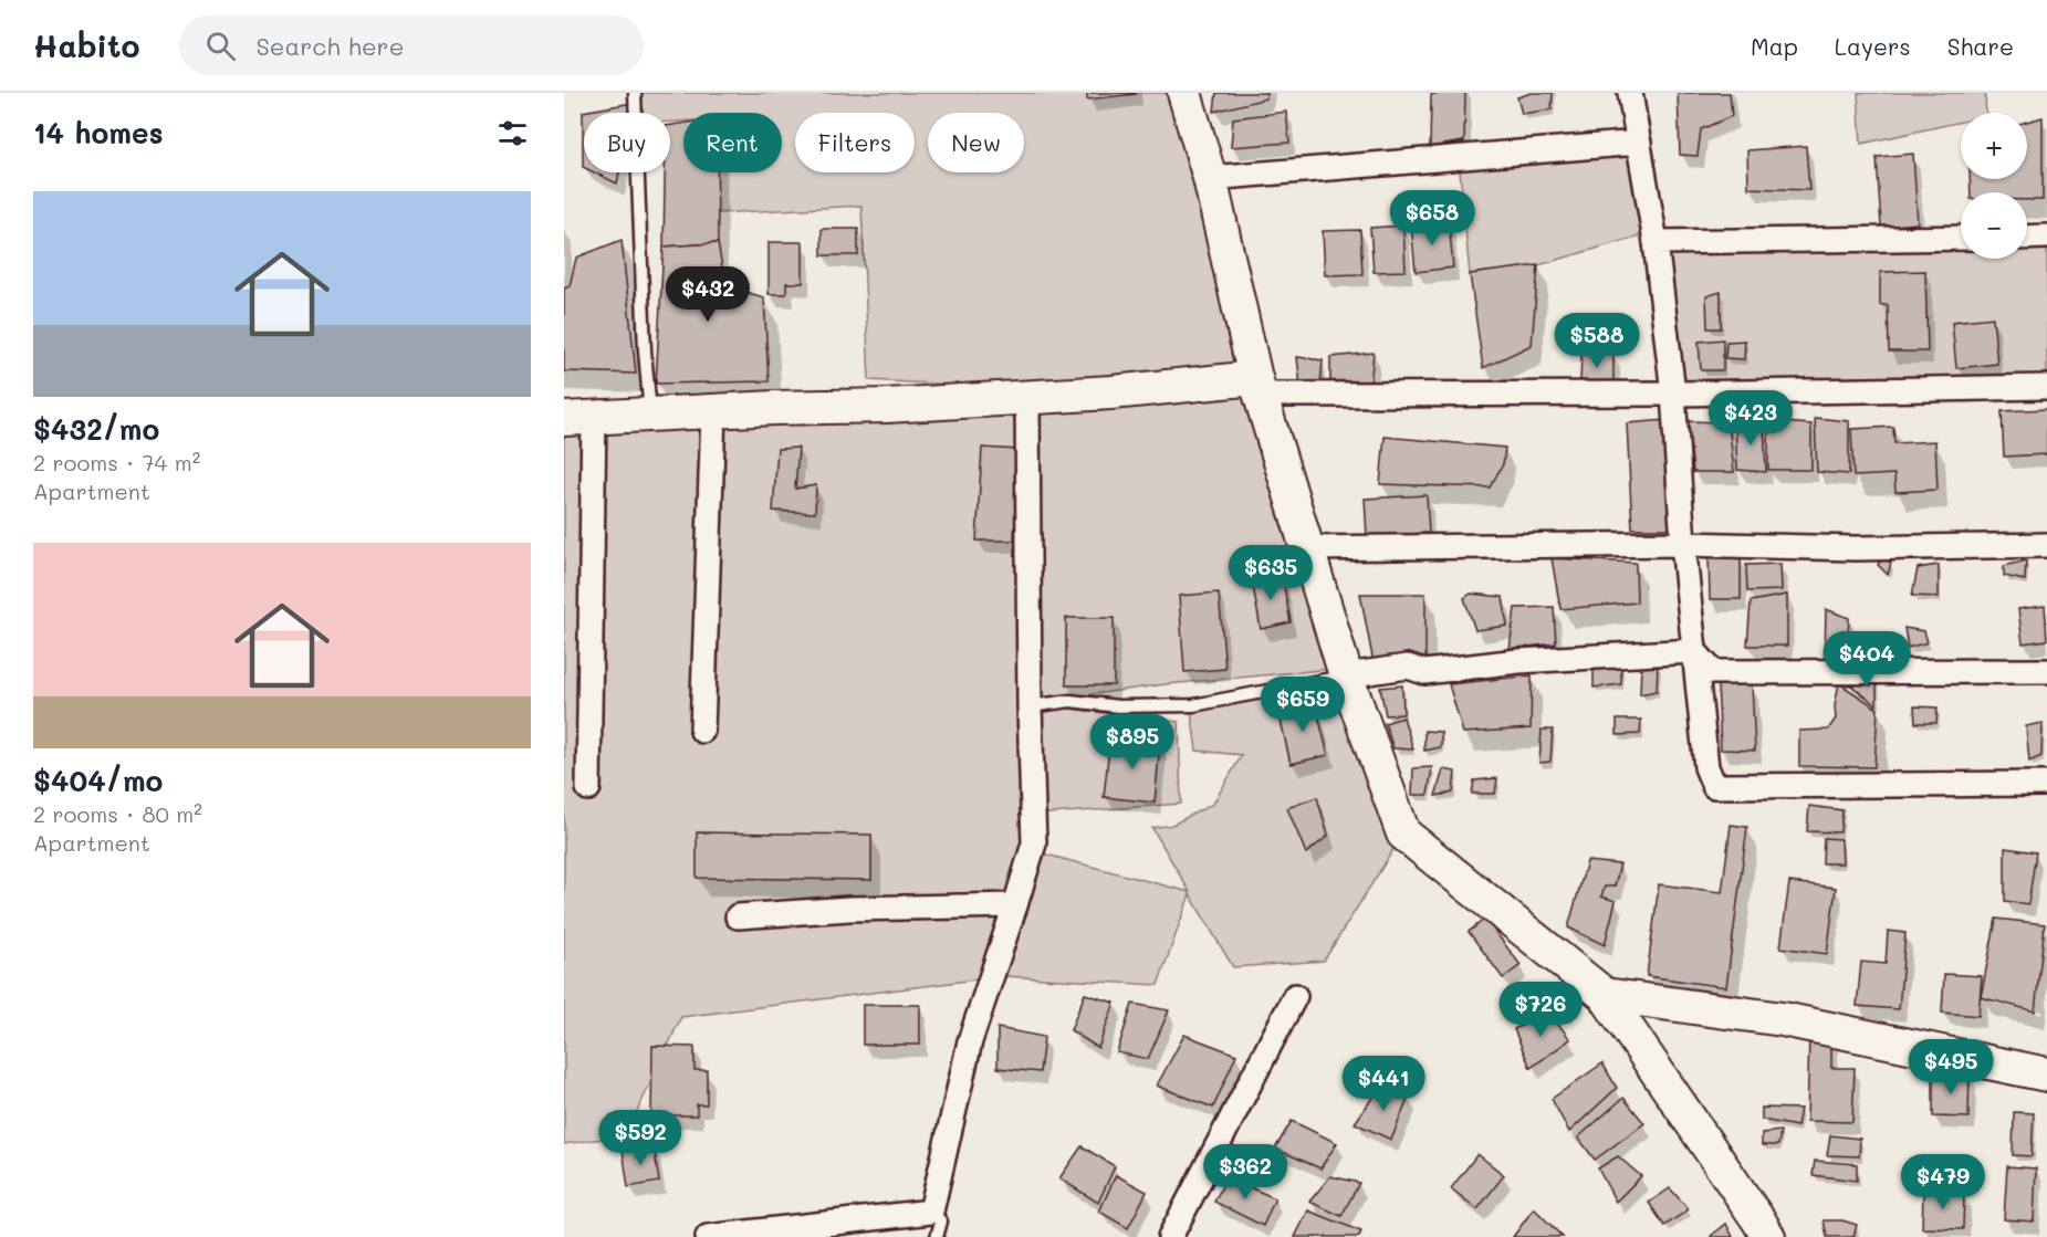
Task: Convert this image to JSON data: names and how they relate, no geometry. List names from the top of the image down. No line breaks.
{"page":{"header":"Habito","search":"Search here","nav":["Map","Layers","Share"],"heading":"14 homes","map_buttons":["+","−"],"chip":["Buy","Rent","Filters","New"],"list":[{"name":"$432/mo","note":"2 rooms · 74 m² · Apartment"},{"name":"$404/mo","note":"2 rooms · 80 m² · Apartment"}],"price":["$658","$432","$588","$423","$635","$404","$659","$895","$726","$495","$441","$592","$362","$479"]}}
